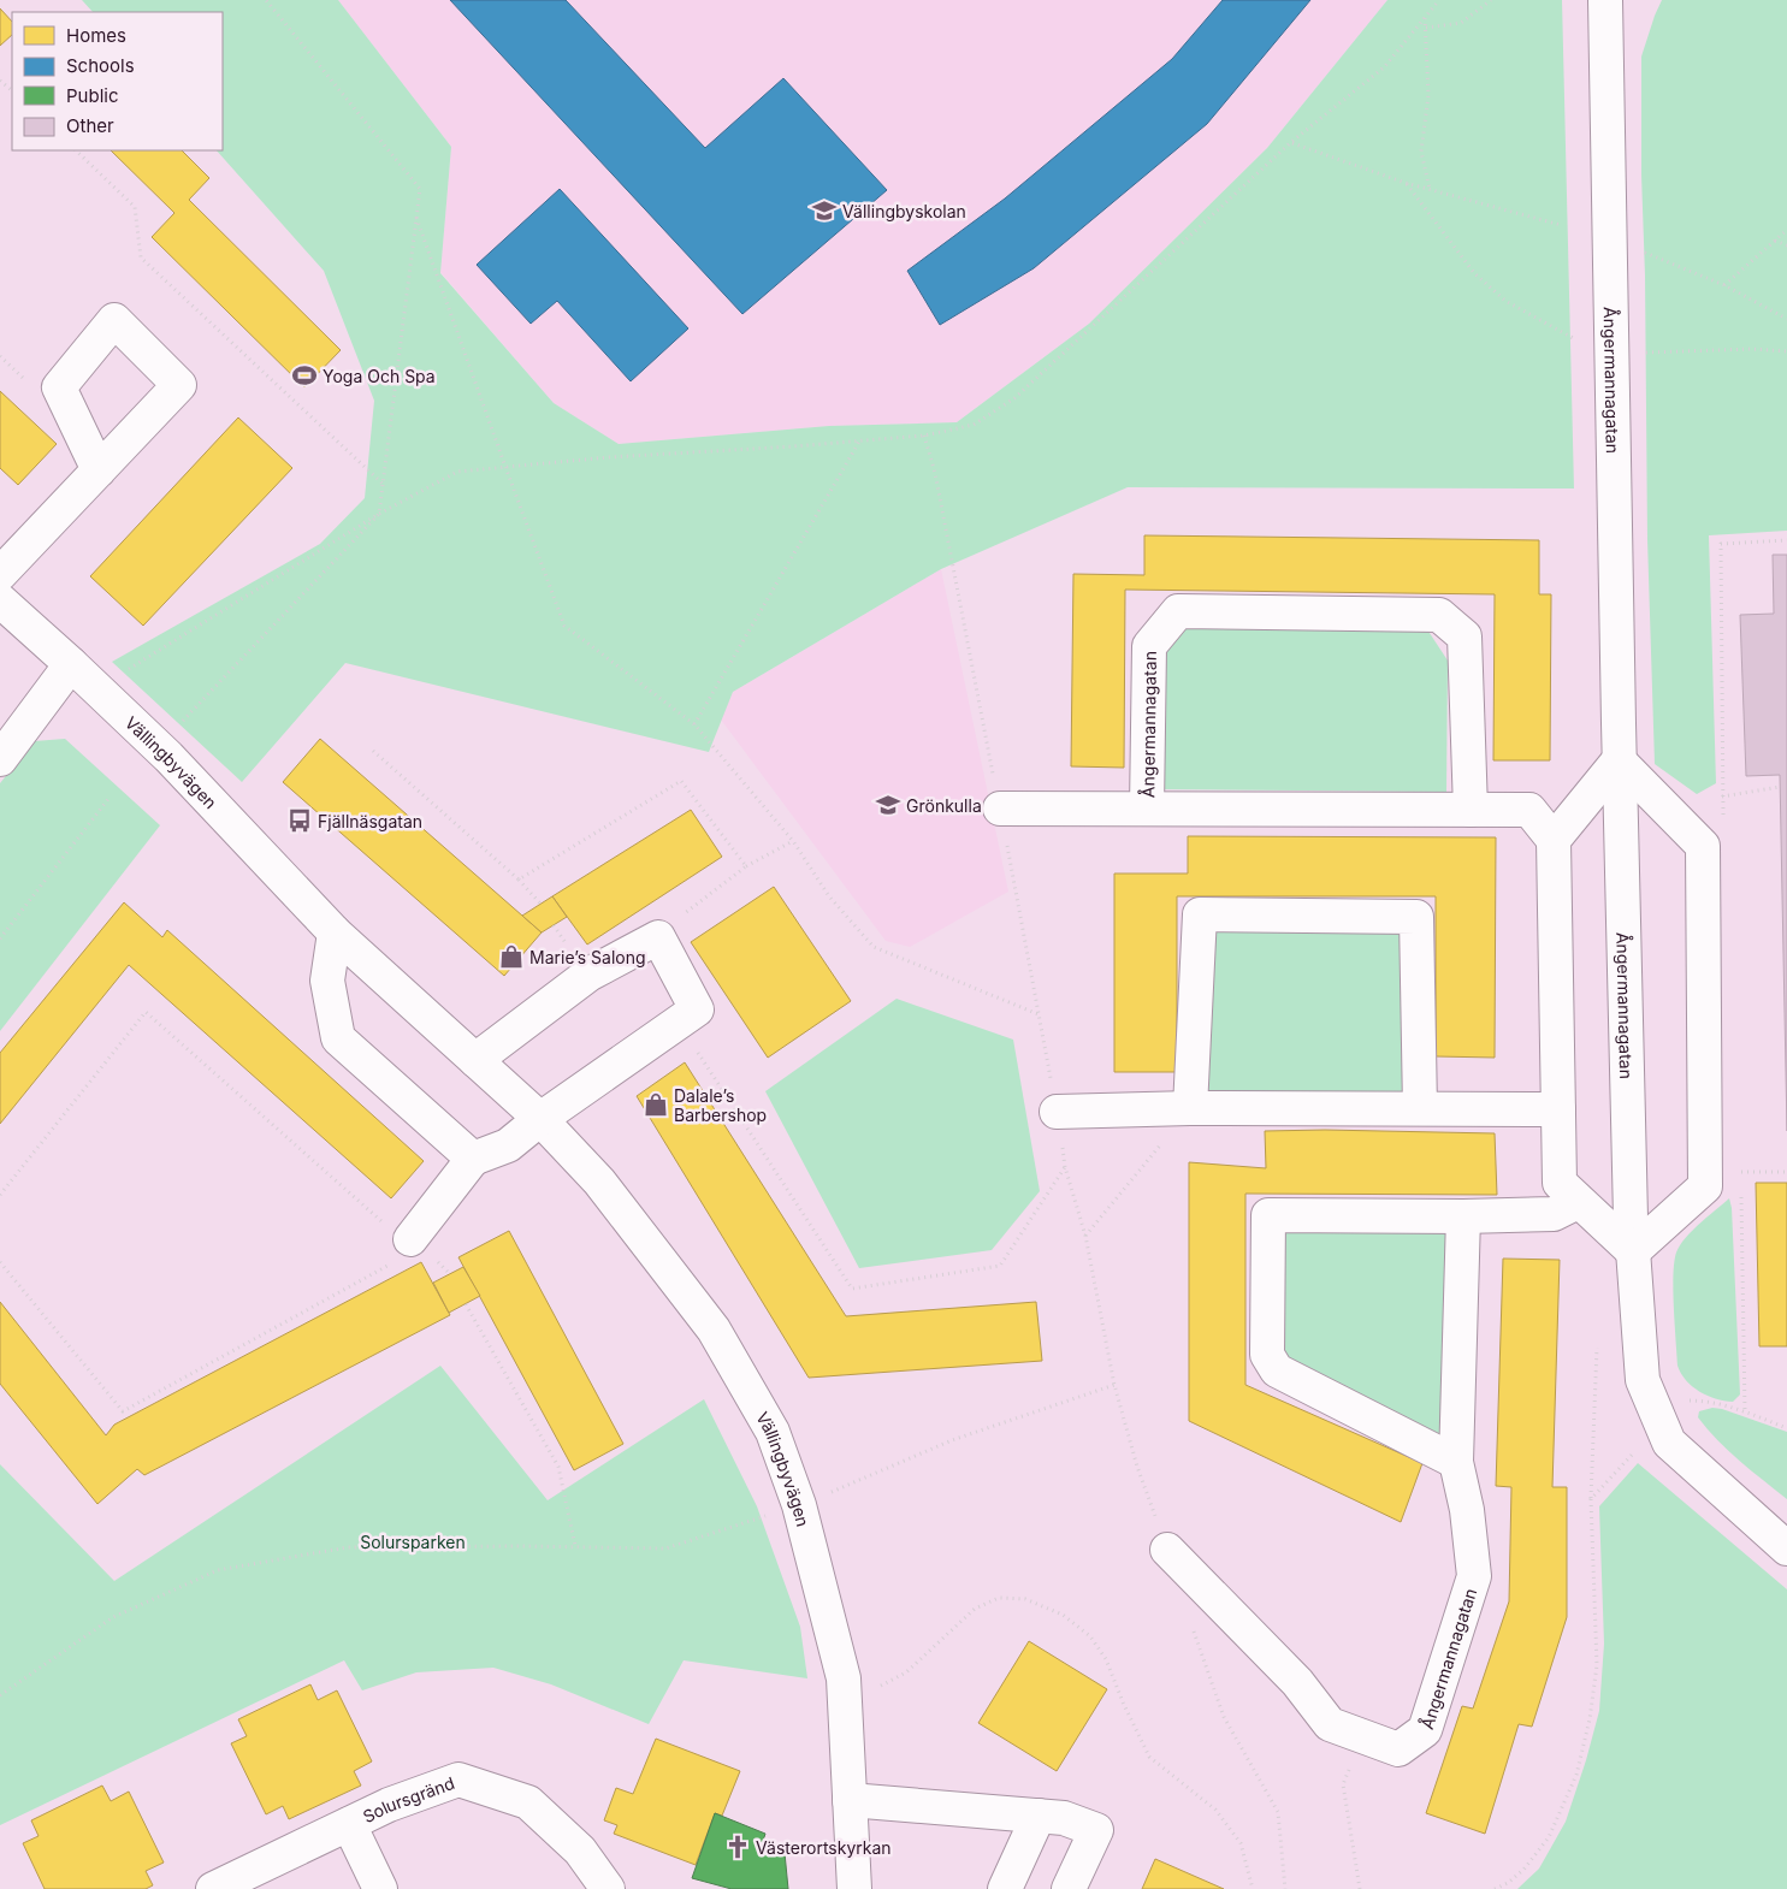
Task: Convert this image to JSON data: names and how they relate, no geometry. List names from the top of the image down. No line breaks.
{"streets":{"street":["Ångermannagatan","Vällingbyvägen","Solursgränd"]},"parks":["Solursparken"],"places":{"school or university":["Vällingbyskolan","Grönkulla"],"sports":["Yoga Och Spa"],"bus stop":["Fjällnäsgatan"],"shop":["Marie’s Salong","Dalale’s Barbershop"],"church":["Västerortskyrkan"]},"legend":["Homes","Schools","Public","Other"]}
